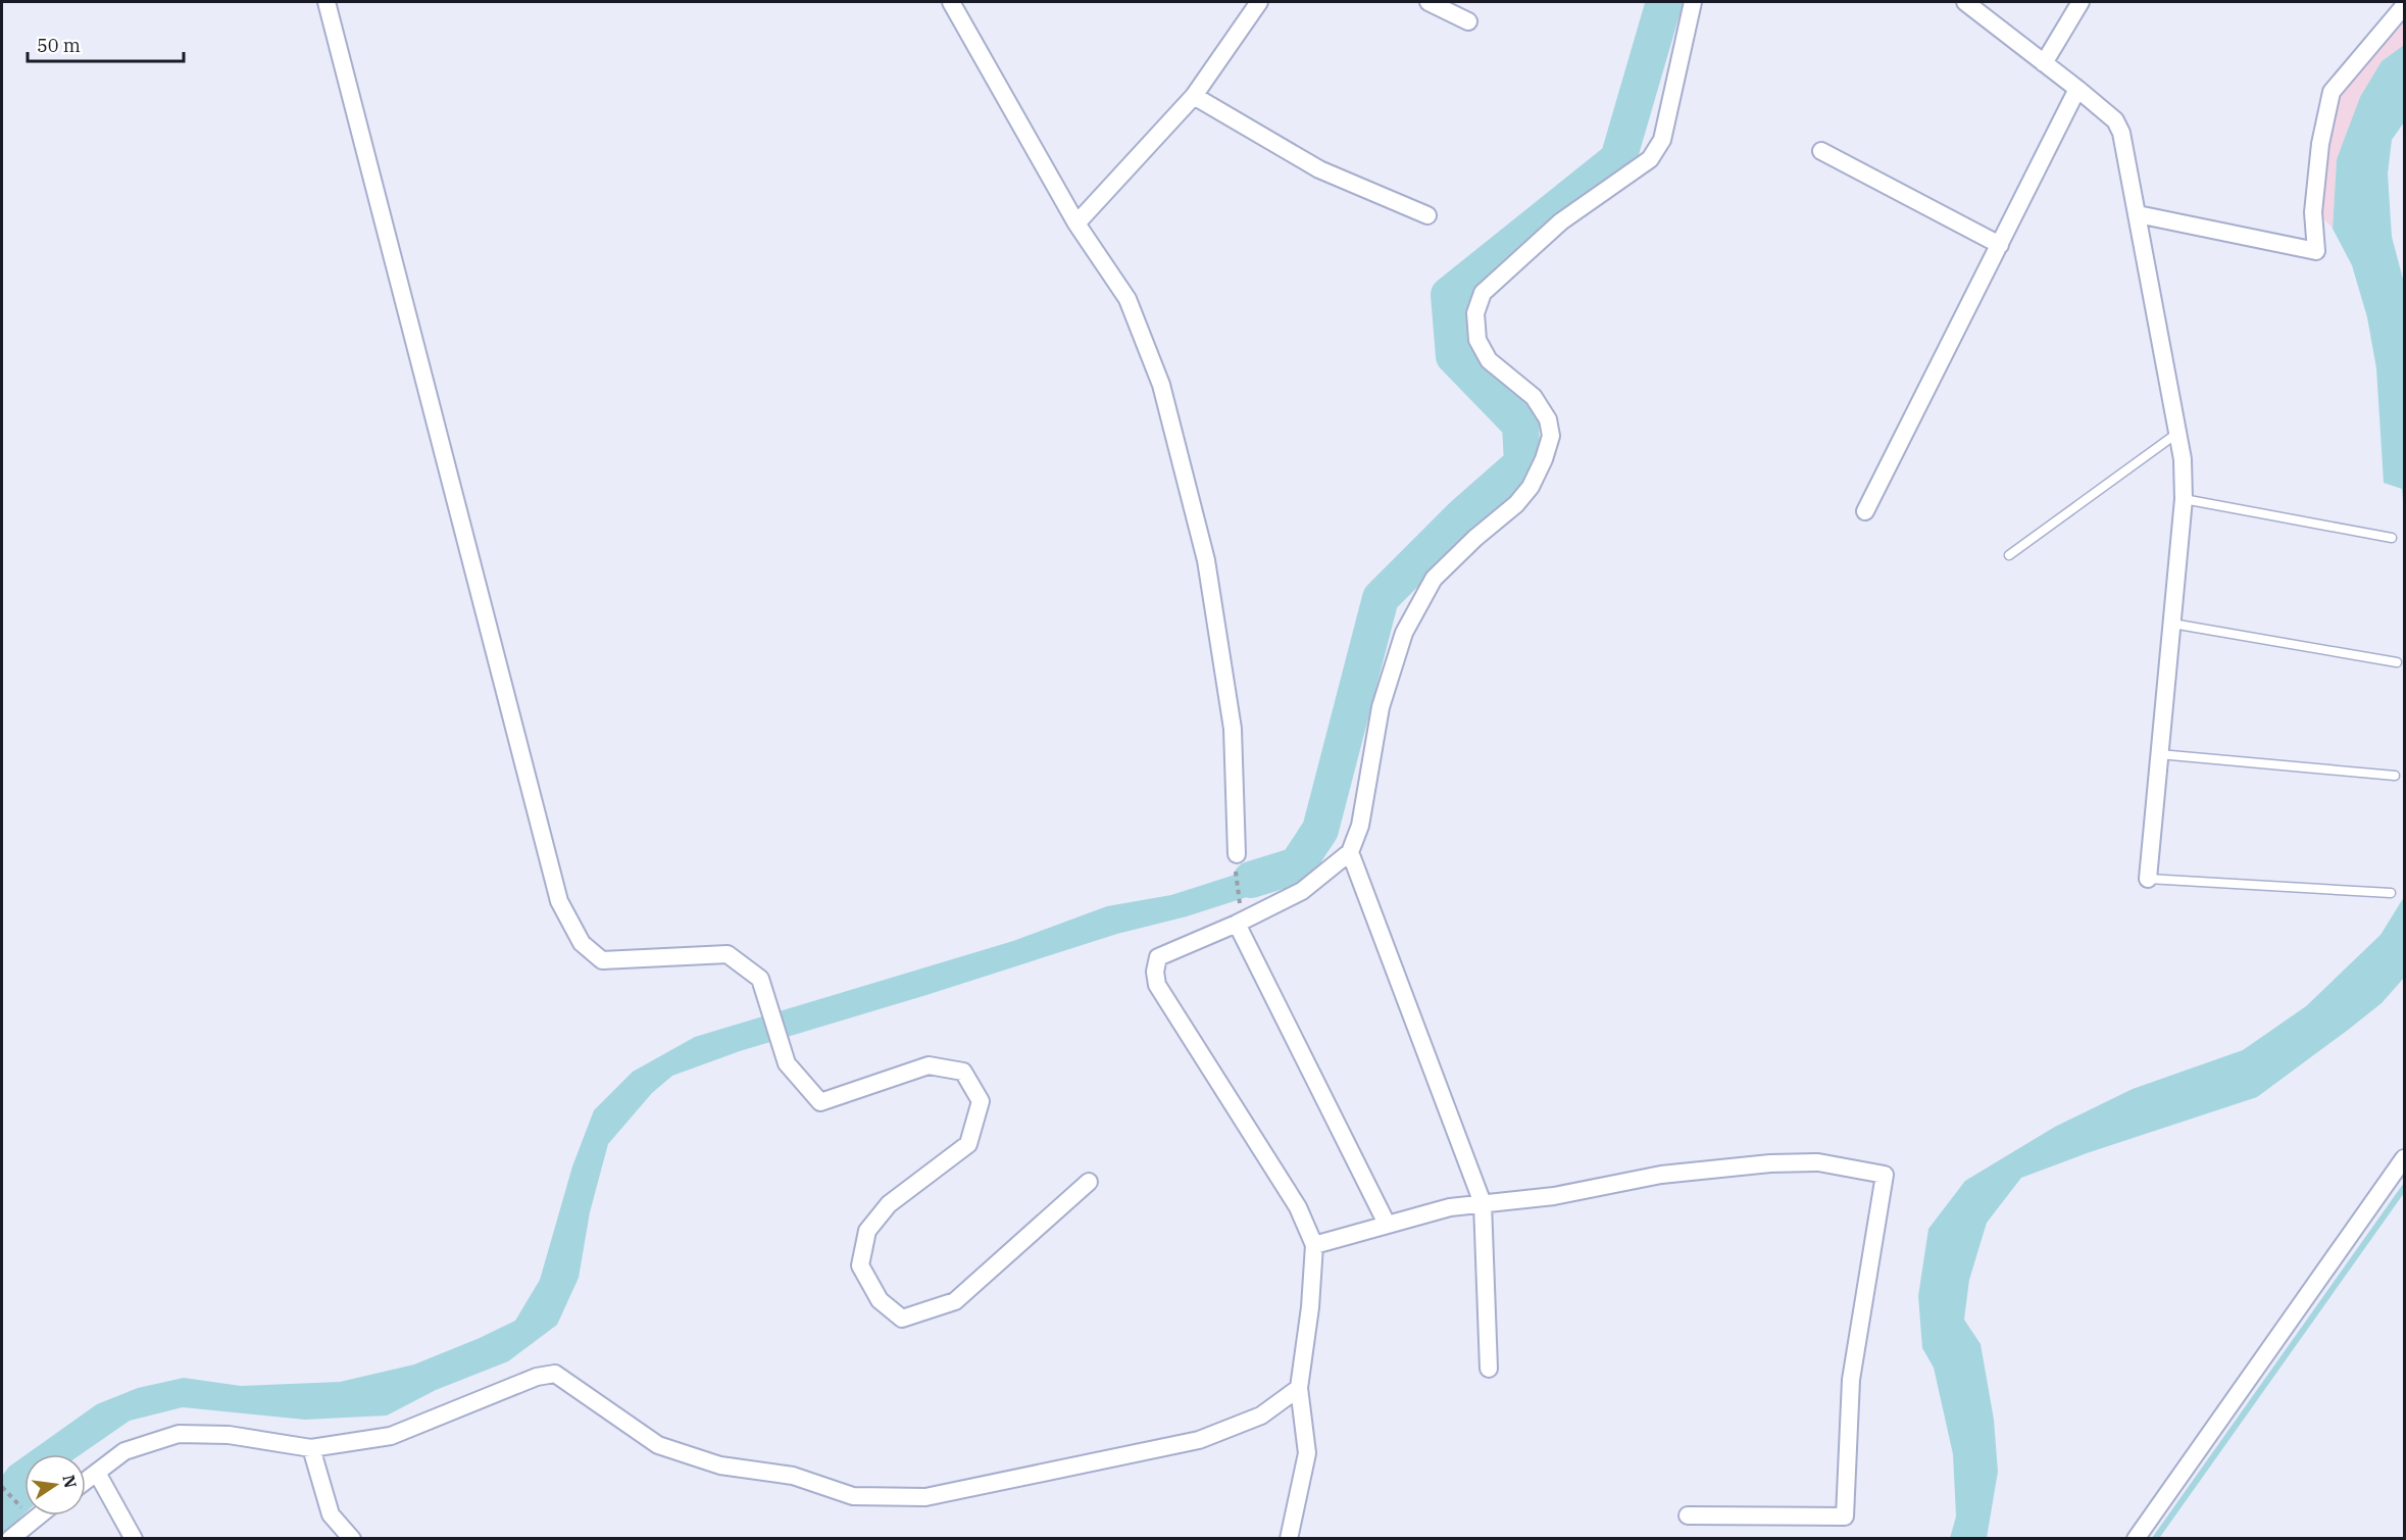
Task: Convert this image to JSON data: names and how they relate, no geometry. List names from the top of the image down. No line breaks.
{"scale_bar":"50 m","north":"right"}
